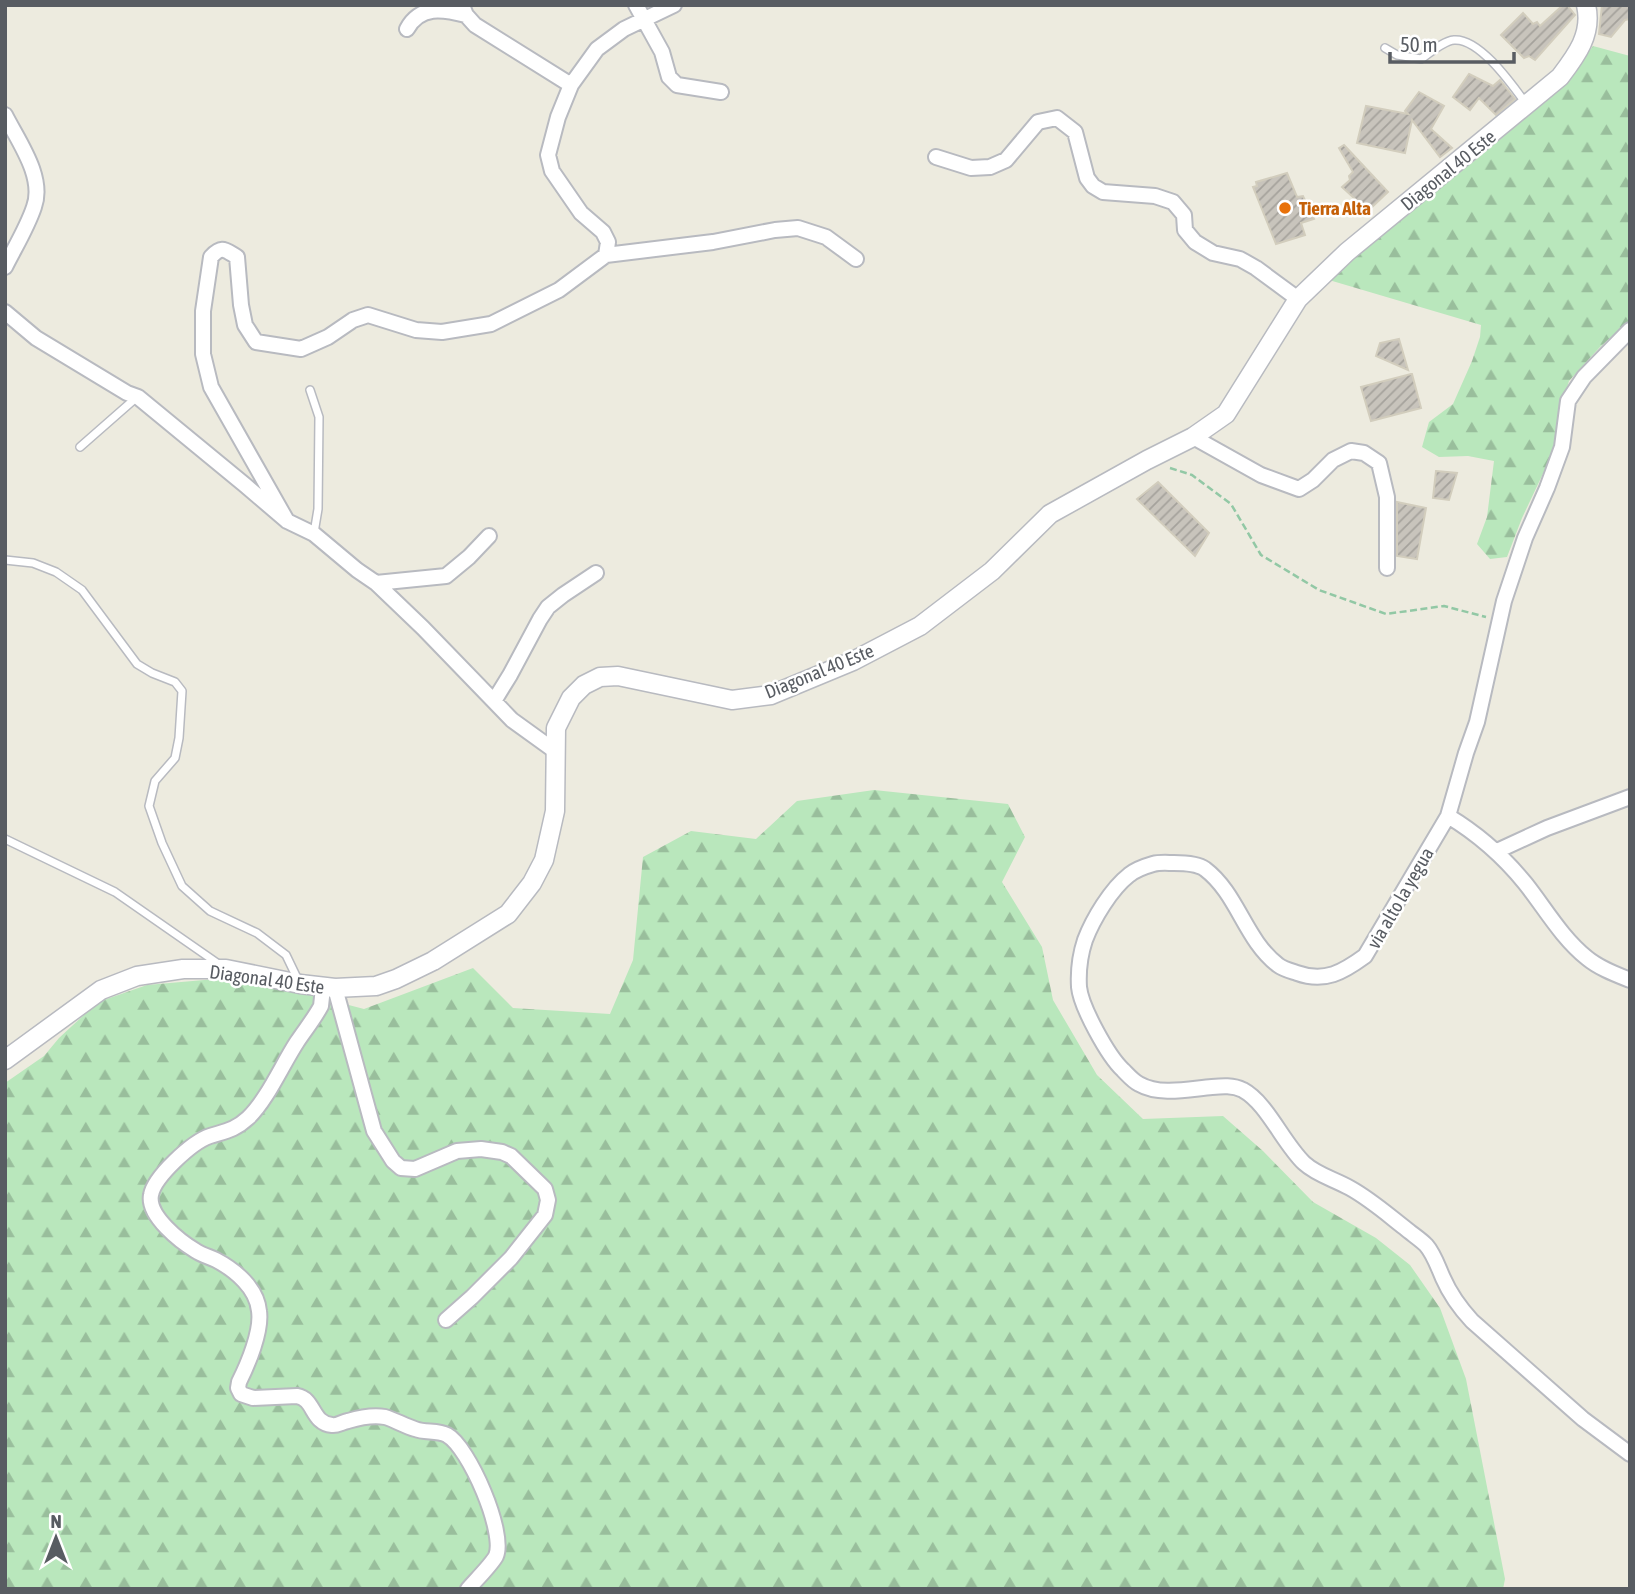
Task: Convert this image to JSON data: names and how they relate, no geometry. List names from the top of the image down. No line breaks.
{"streets":{"street":["Diagonal 40 Este","via alto la yegua"]},"places":["Tierra Alta"],"scale_bar":"50 m","north":"top"}
